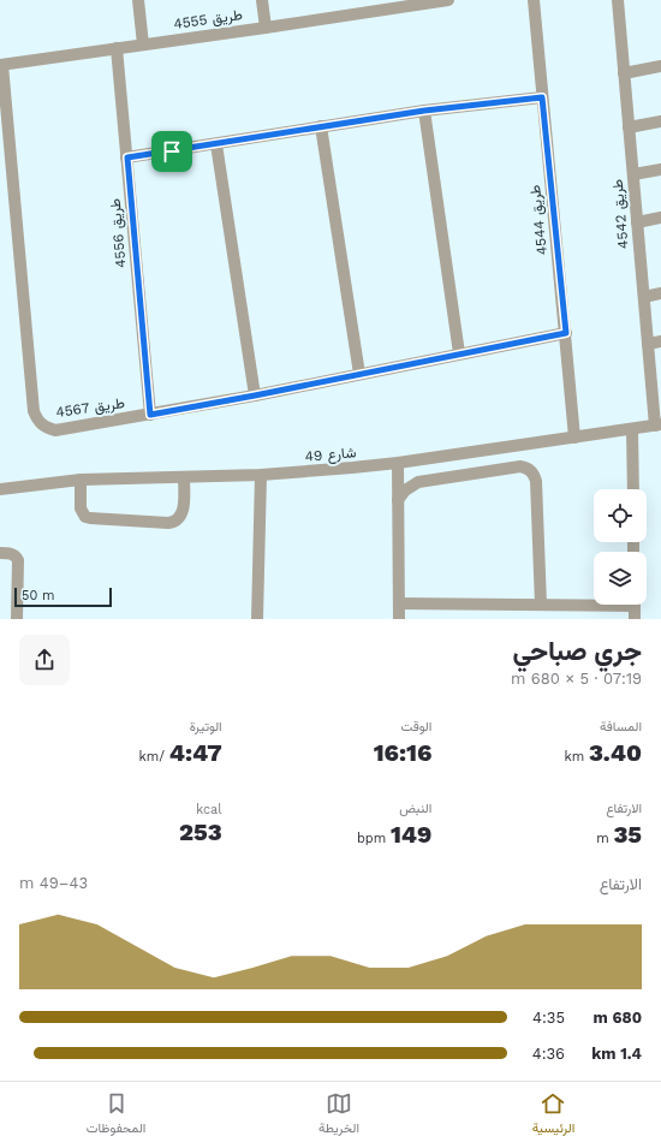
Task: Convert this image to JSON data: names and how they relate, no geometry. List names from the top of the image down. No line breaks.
{"streets":{"street":["طريق 4555","طريق 4542","طريق 4544","طريق 4556","طريق 4567","شارع 49"]},"crossings":[["طريق 4555","طريق 4556"],["طريق 4555","طريق 4567"],["طريق 4542","شارع 49"],["طريق 4544","طريق 4567"],["طريق 4544","شارع 49"],["طريق 4556","طريق 4567"]],"scale_bar":"50 m","page":{"scale":"50 m","heading":["جري صباحي","07:19 · 5 × 680 m"],"stats":[["المسافة","3.40 km"],["الوقت","16:16"],["الوتيرة","4:47 /km"],["الارتفاع","35 m"],["النبض","149 bpm"],["kcal","253"]],"chart":["الارتفاع","43–49 m"],"list":[{"name":"680 m","note":"4:35"},{"name":"1.4 km","note":"4:36"}],"tabs":["الرئيسية","الخريطة","المحفوظات"]}}
